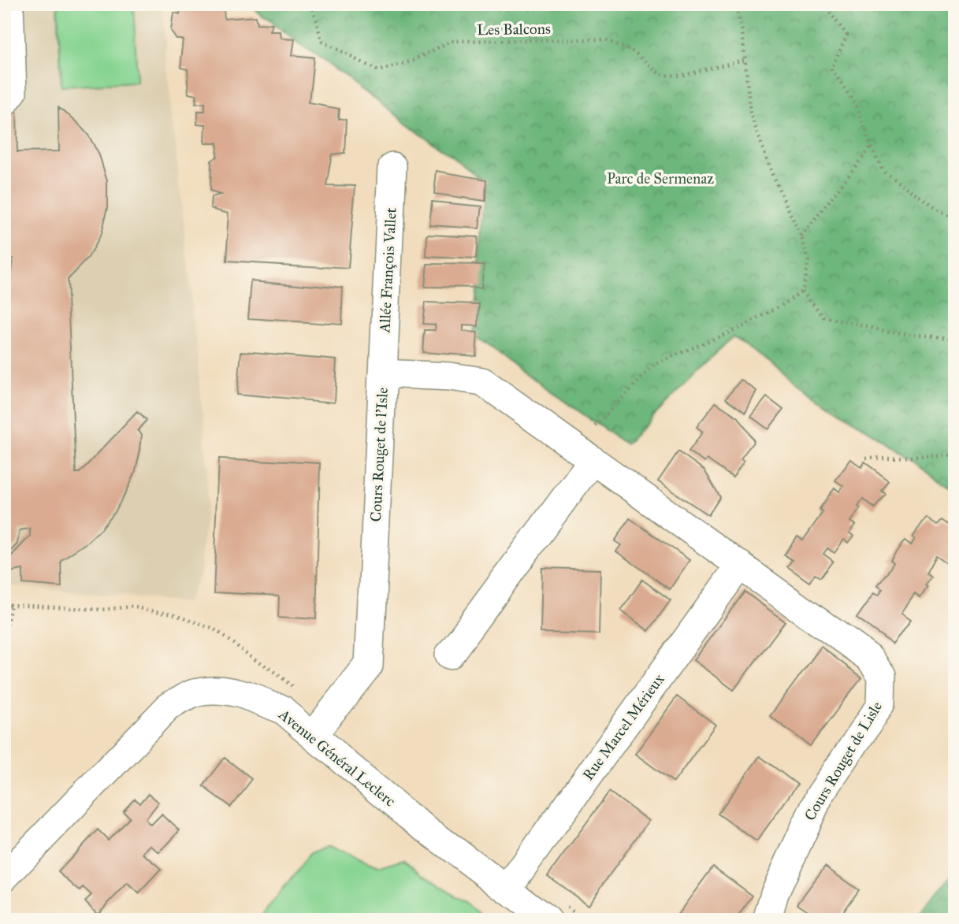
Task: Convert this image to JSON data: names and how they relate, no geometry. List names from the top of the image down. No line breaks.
{"streets":{"street":["Allée François Vallet","Cours Rouget de l'Isle","Rue Marcel Mérieux","Avenue Général Leclerc","Cours Rouget de Lisle"],"path":["Les Balcons"]},"crossings":[["Allée François Vallet","Cours Rouget de l'Isle"],["Cours Rouget de l'Isle","Rue Marcel Mérieux"],["Cours Rouget de l'Isle","Avenue Général Leclerc"],["Cours Rouget de l'Isle","Cours Rouget de Lisle"],["Rue Marcel Mérieux","Avenue Général Leclerc"],["Rue Marcel Mérieux","Cours Rouget de Lisle"]],"parks":["Parc de Sermenaz"]}
